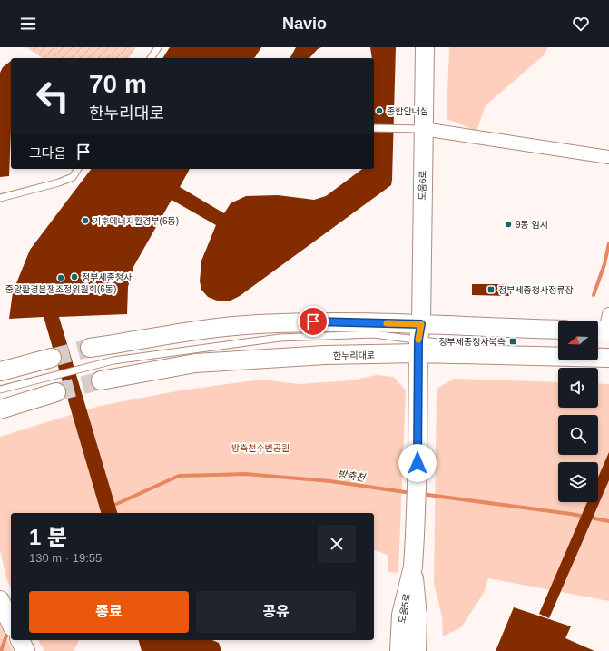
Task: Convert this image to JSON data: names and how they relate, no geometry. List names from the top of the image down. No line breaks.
{"streets":{"street":["도움6로","한누리대로","도움5로"]},"crossings":[["도움6로","한누리대로"],["도움6로","도움5로"],["한누리대로","도움5로"]],"water":["방축천"],"parks":["방축천수변공원"],"places":{"other":["종합안내실","기후에너지환경부(6동)","9동 임시","정부세종청사","중앙환경분쟁조정위원회(6동)"],"transit":["정부세종청사정류장","정부세종청사북측"]},"north":"left","page":{"header":"Navio","turn":["70 m","한누리대로"],"then":"그다음","heading":["1 분","130 m · 19:55"],"buttons":["종료","공유"]}}
